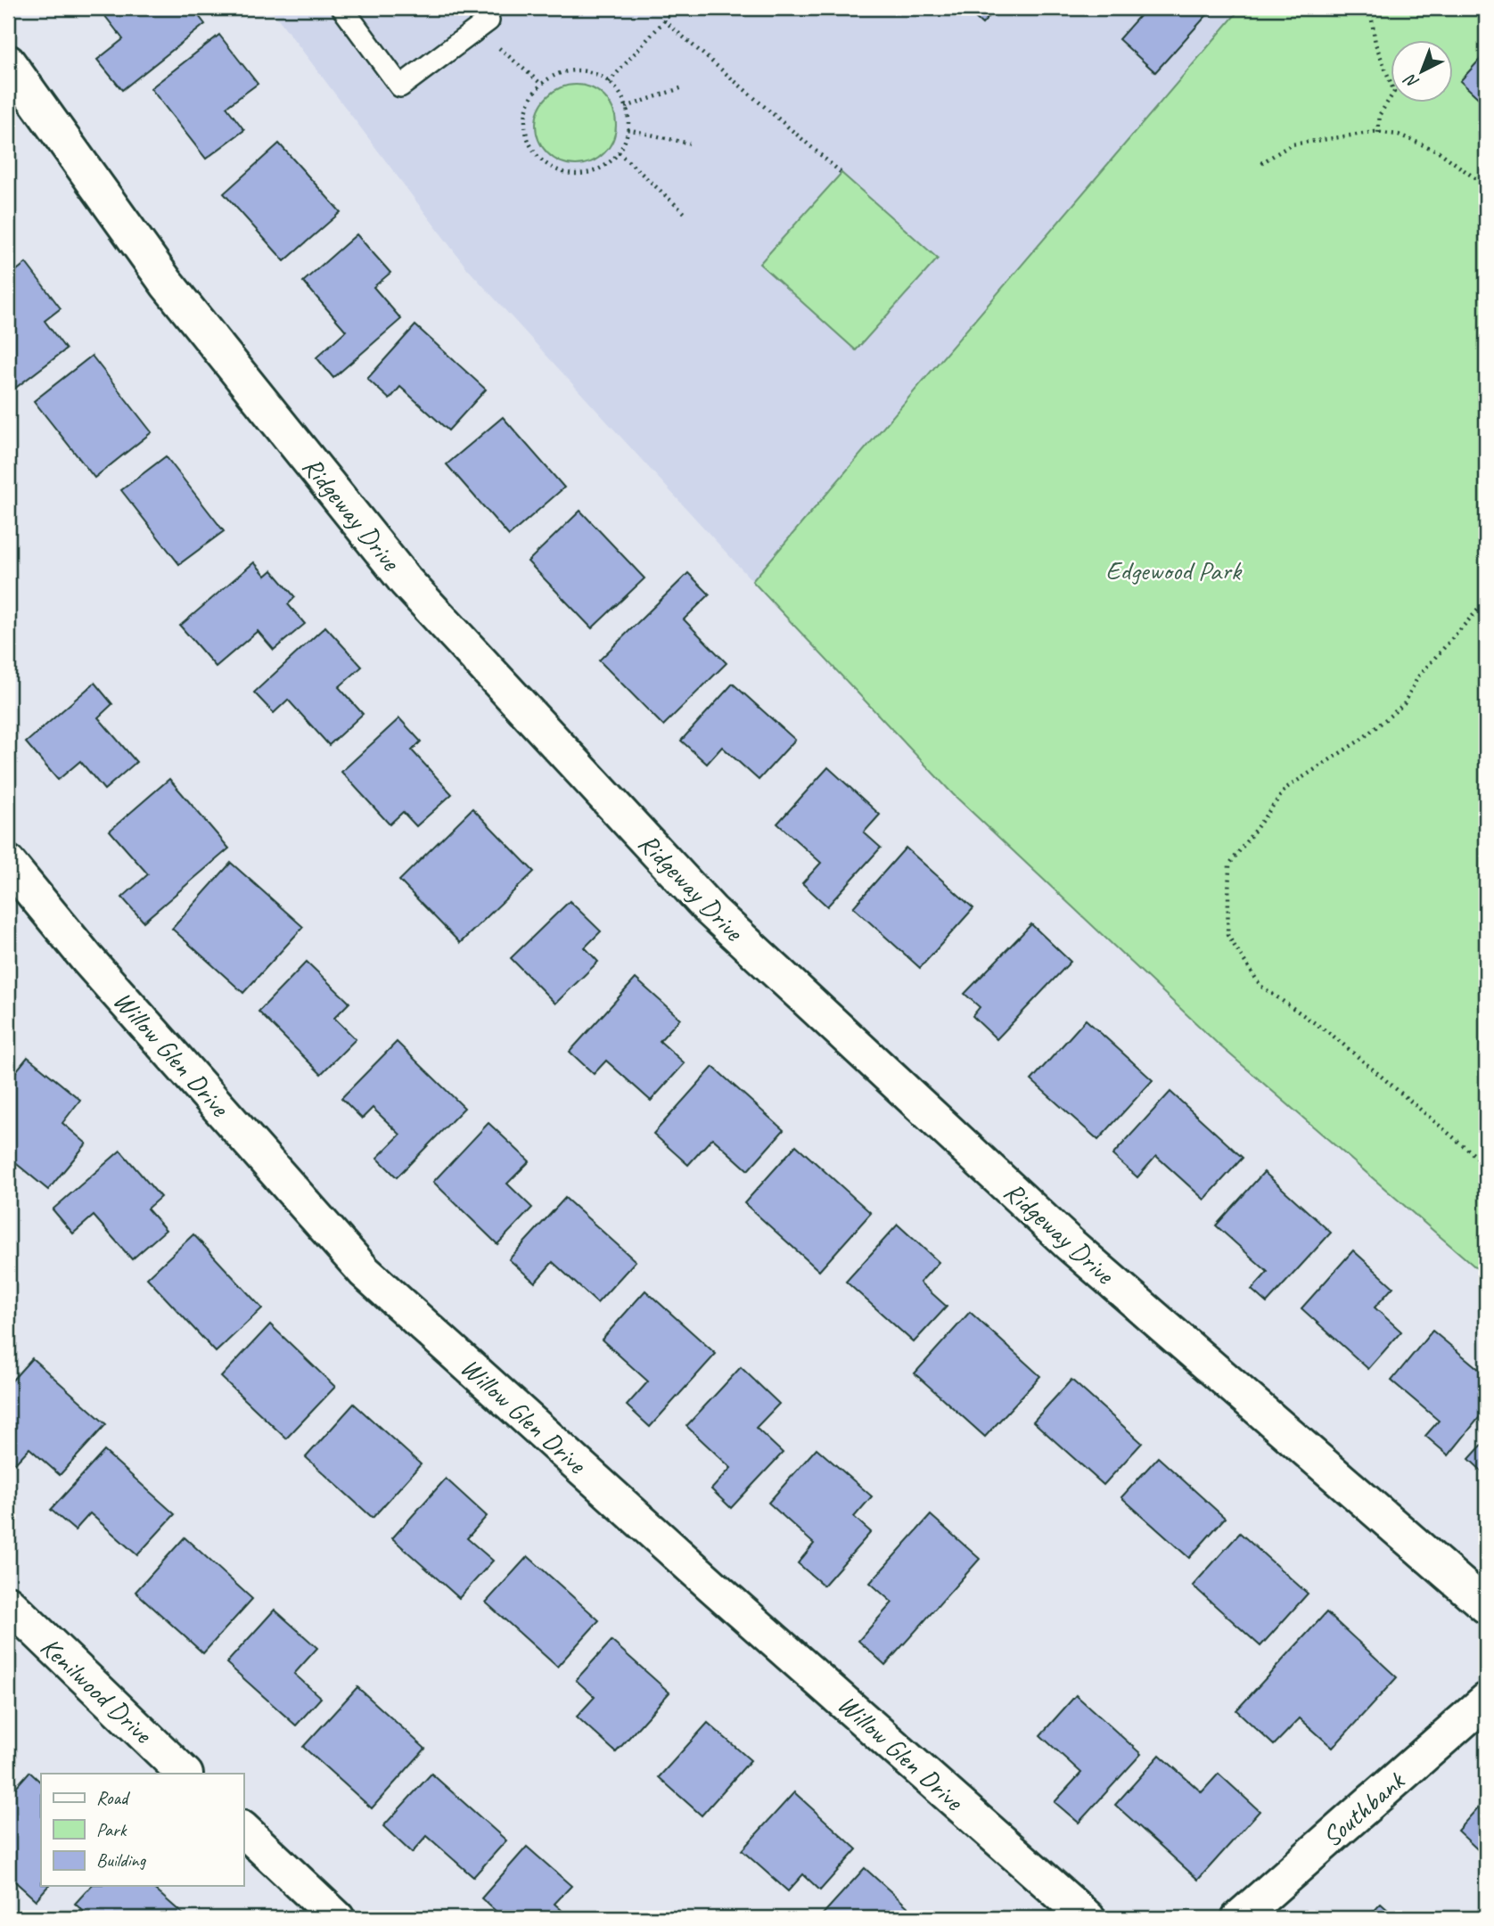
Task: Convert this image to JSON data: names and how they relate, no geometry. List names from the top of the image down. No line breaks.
{"streets":{"street":["Ridgeway Drive","Willow Glen Drive","Kenilwood Drive","Southbank"]},"parks":["Edgewood Park"],"legend":["Road","Park","Building"],"north":"bottom left"}
